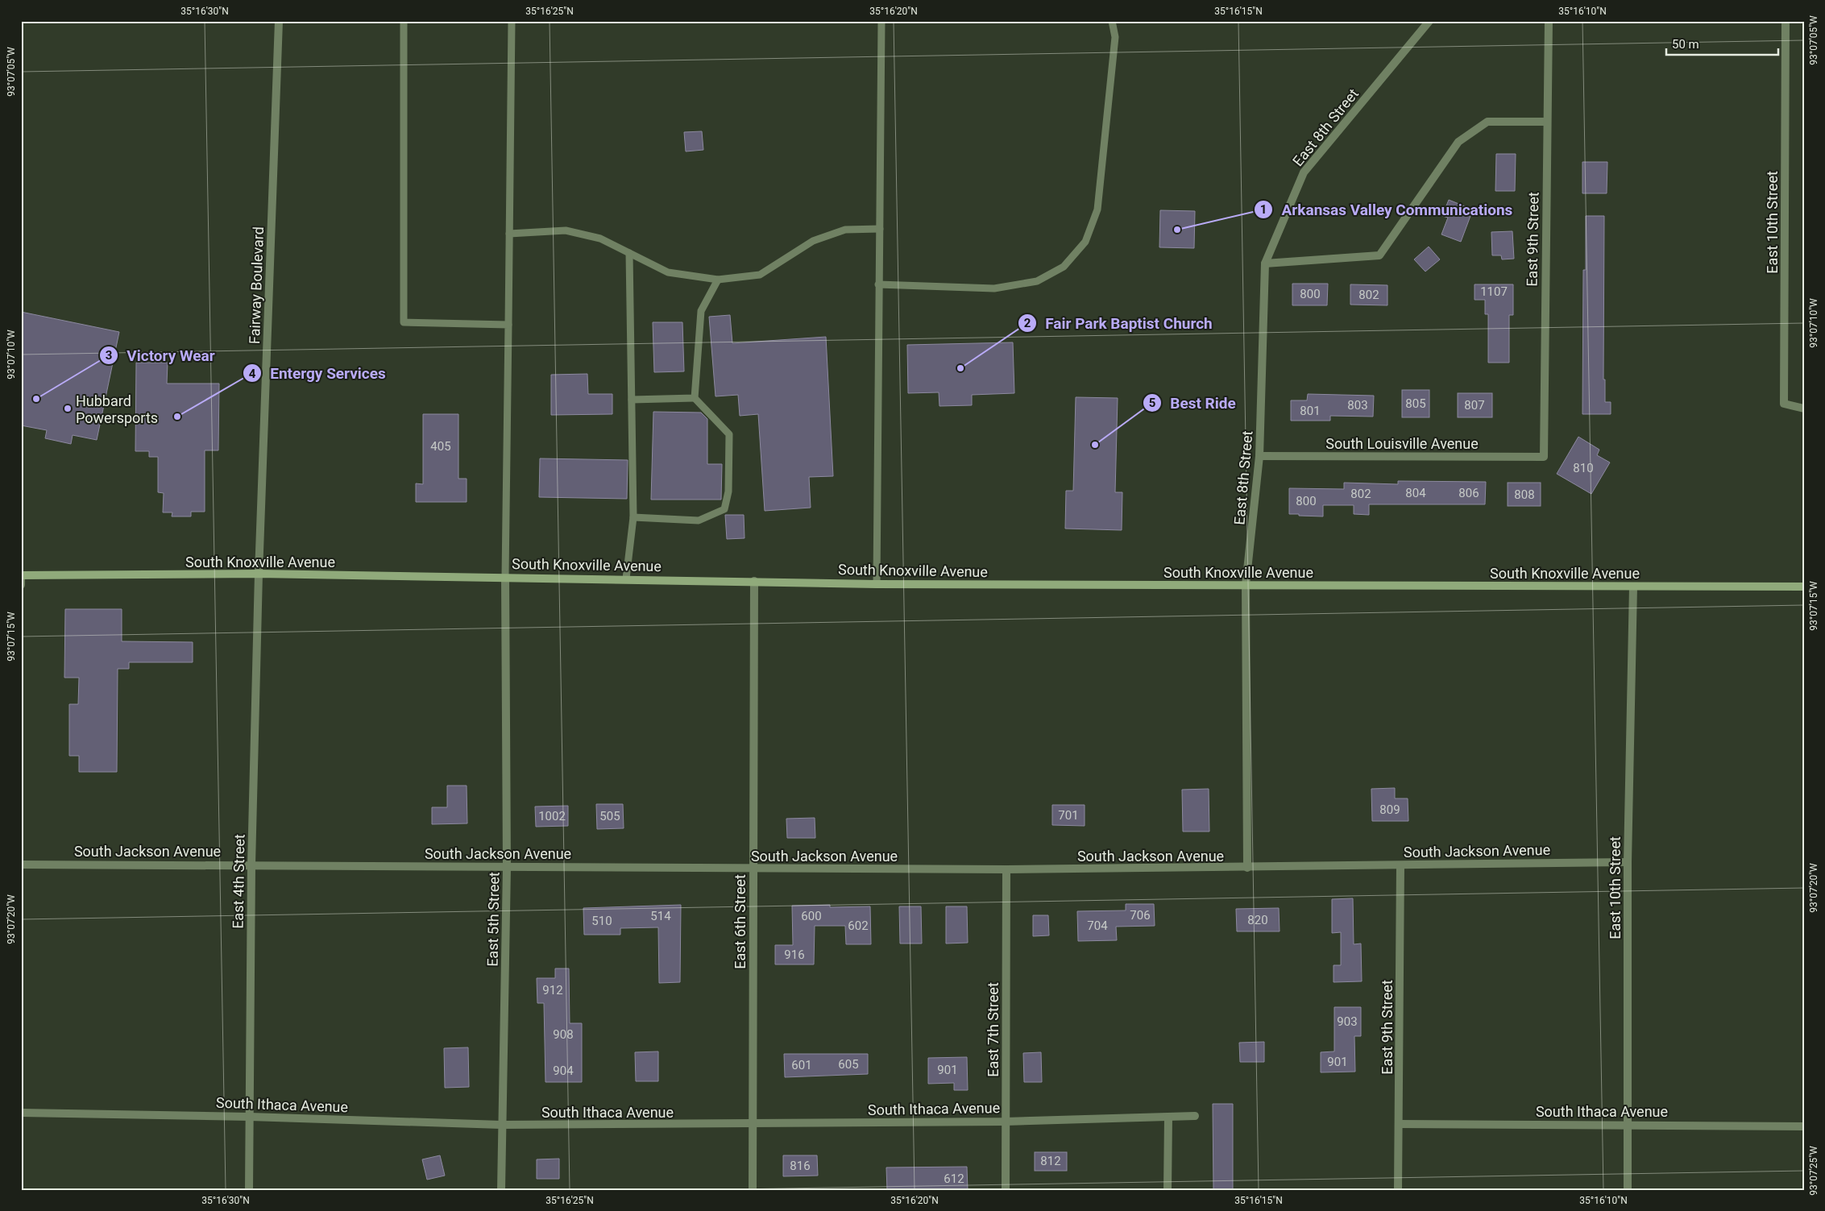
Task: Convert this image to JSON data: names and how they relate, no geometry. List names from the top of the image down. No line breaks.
{"streets":{"main road":["South Knoxville Avenue"],"street":["East 8th Street","East 10th Street","East 9th Street","Fairway Boulevard","South Louisville Avenue","South Jackson Avenue","East 4th Street","East 5th Street","East 6th Street","East 7th Street","South Ithaca Avenue"]},"crossings":[["East 8th Street","South Louisville Avenue"],["East 8th Street","South Knoxville Avenue"],["East 8th Street","South Jackson Avenue"],["East 10th Street","South Knoxville Avenue"],["East 10th Street","South Jackson Avenue"],["East 10th Street","South Ithaca Avenue"],["East 9th Street","South Louisville Avenue"],["East 9th Street","South Jackson Avenue"],["East 9th Street","South Ithaca Avenue"],["Fairway Boulevard","South Knoxville Avenue"],["Fairway Boulevard","East 4th Street"],["South Knoxville Avenue","East 4th Street"],["South Knoxville Avenue","East 5th Street"],["South Knoxville Avenue","East 6th Street"],["South Jackson Avenue","East 4th Street"],["South Jackson Avenue","East 5th Street"],["South Jackson Avenue","East 6th Street"],["South Jackson Avenue","East 7th Street"],["East 4th Street","South Ithaca Avenue"],["East 5th Street","South Ithaca Avenue"],["East 6th Street","South Ithaca Avenue"],["East 7th Street","South Ithaca Avenue"]],"places":["Arkansas Valley Communications","Fair Park Baptist Church","Victory Wear","Hubbard Powersports","Entergy Services","Best Ride"],"house_numbers":["1107","800","802","805","803","807","801","405","810","804","806","802","808","800","809","701","1002","505","706","514","600","820","510","602","704","916","912","903","908","901","605","601","901","904","812","816","612"],"scale_bar":"50 m","coordinates":["35°16'30\"N","35°16'25\"N","35°16'20\"N","35°16'15\"N","35°16'10\"N","93°07'05\"W","93°07'10\"W","93°07'15\"W","93°07'20\"W","93°07'25\"W"]}
